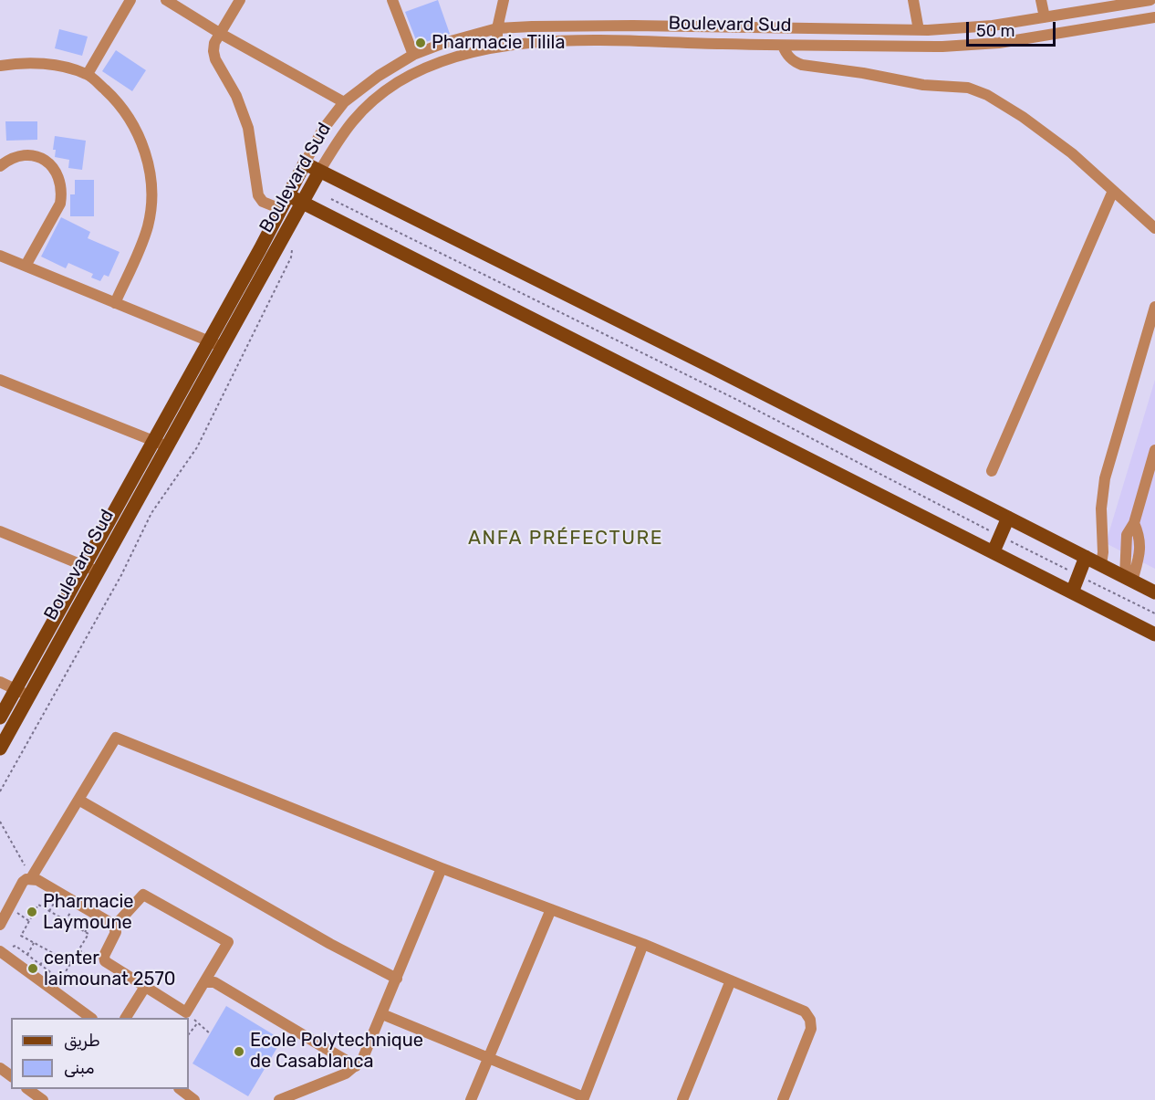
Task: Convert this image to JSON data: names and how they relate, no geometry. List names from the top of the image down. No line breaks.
{"streets":{"main road":["Boulevard Sud"]},"districts":["ANFA PRÉFECTURE"],"places":["Pharmacie Tilila","Pharmacie Laymoune","center laimounat 2570","Ecole Polytechnique de Casablanca"],"legend":["طريق","مبنى"],"scale_bar":"50 m"}
